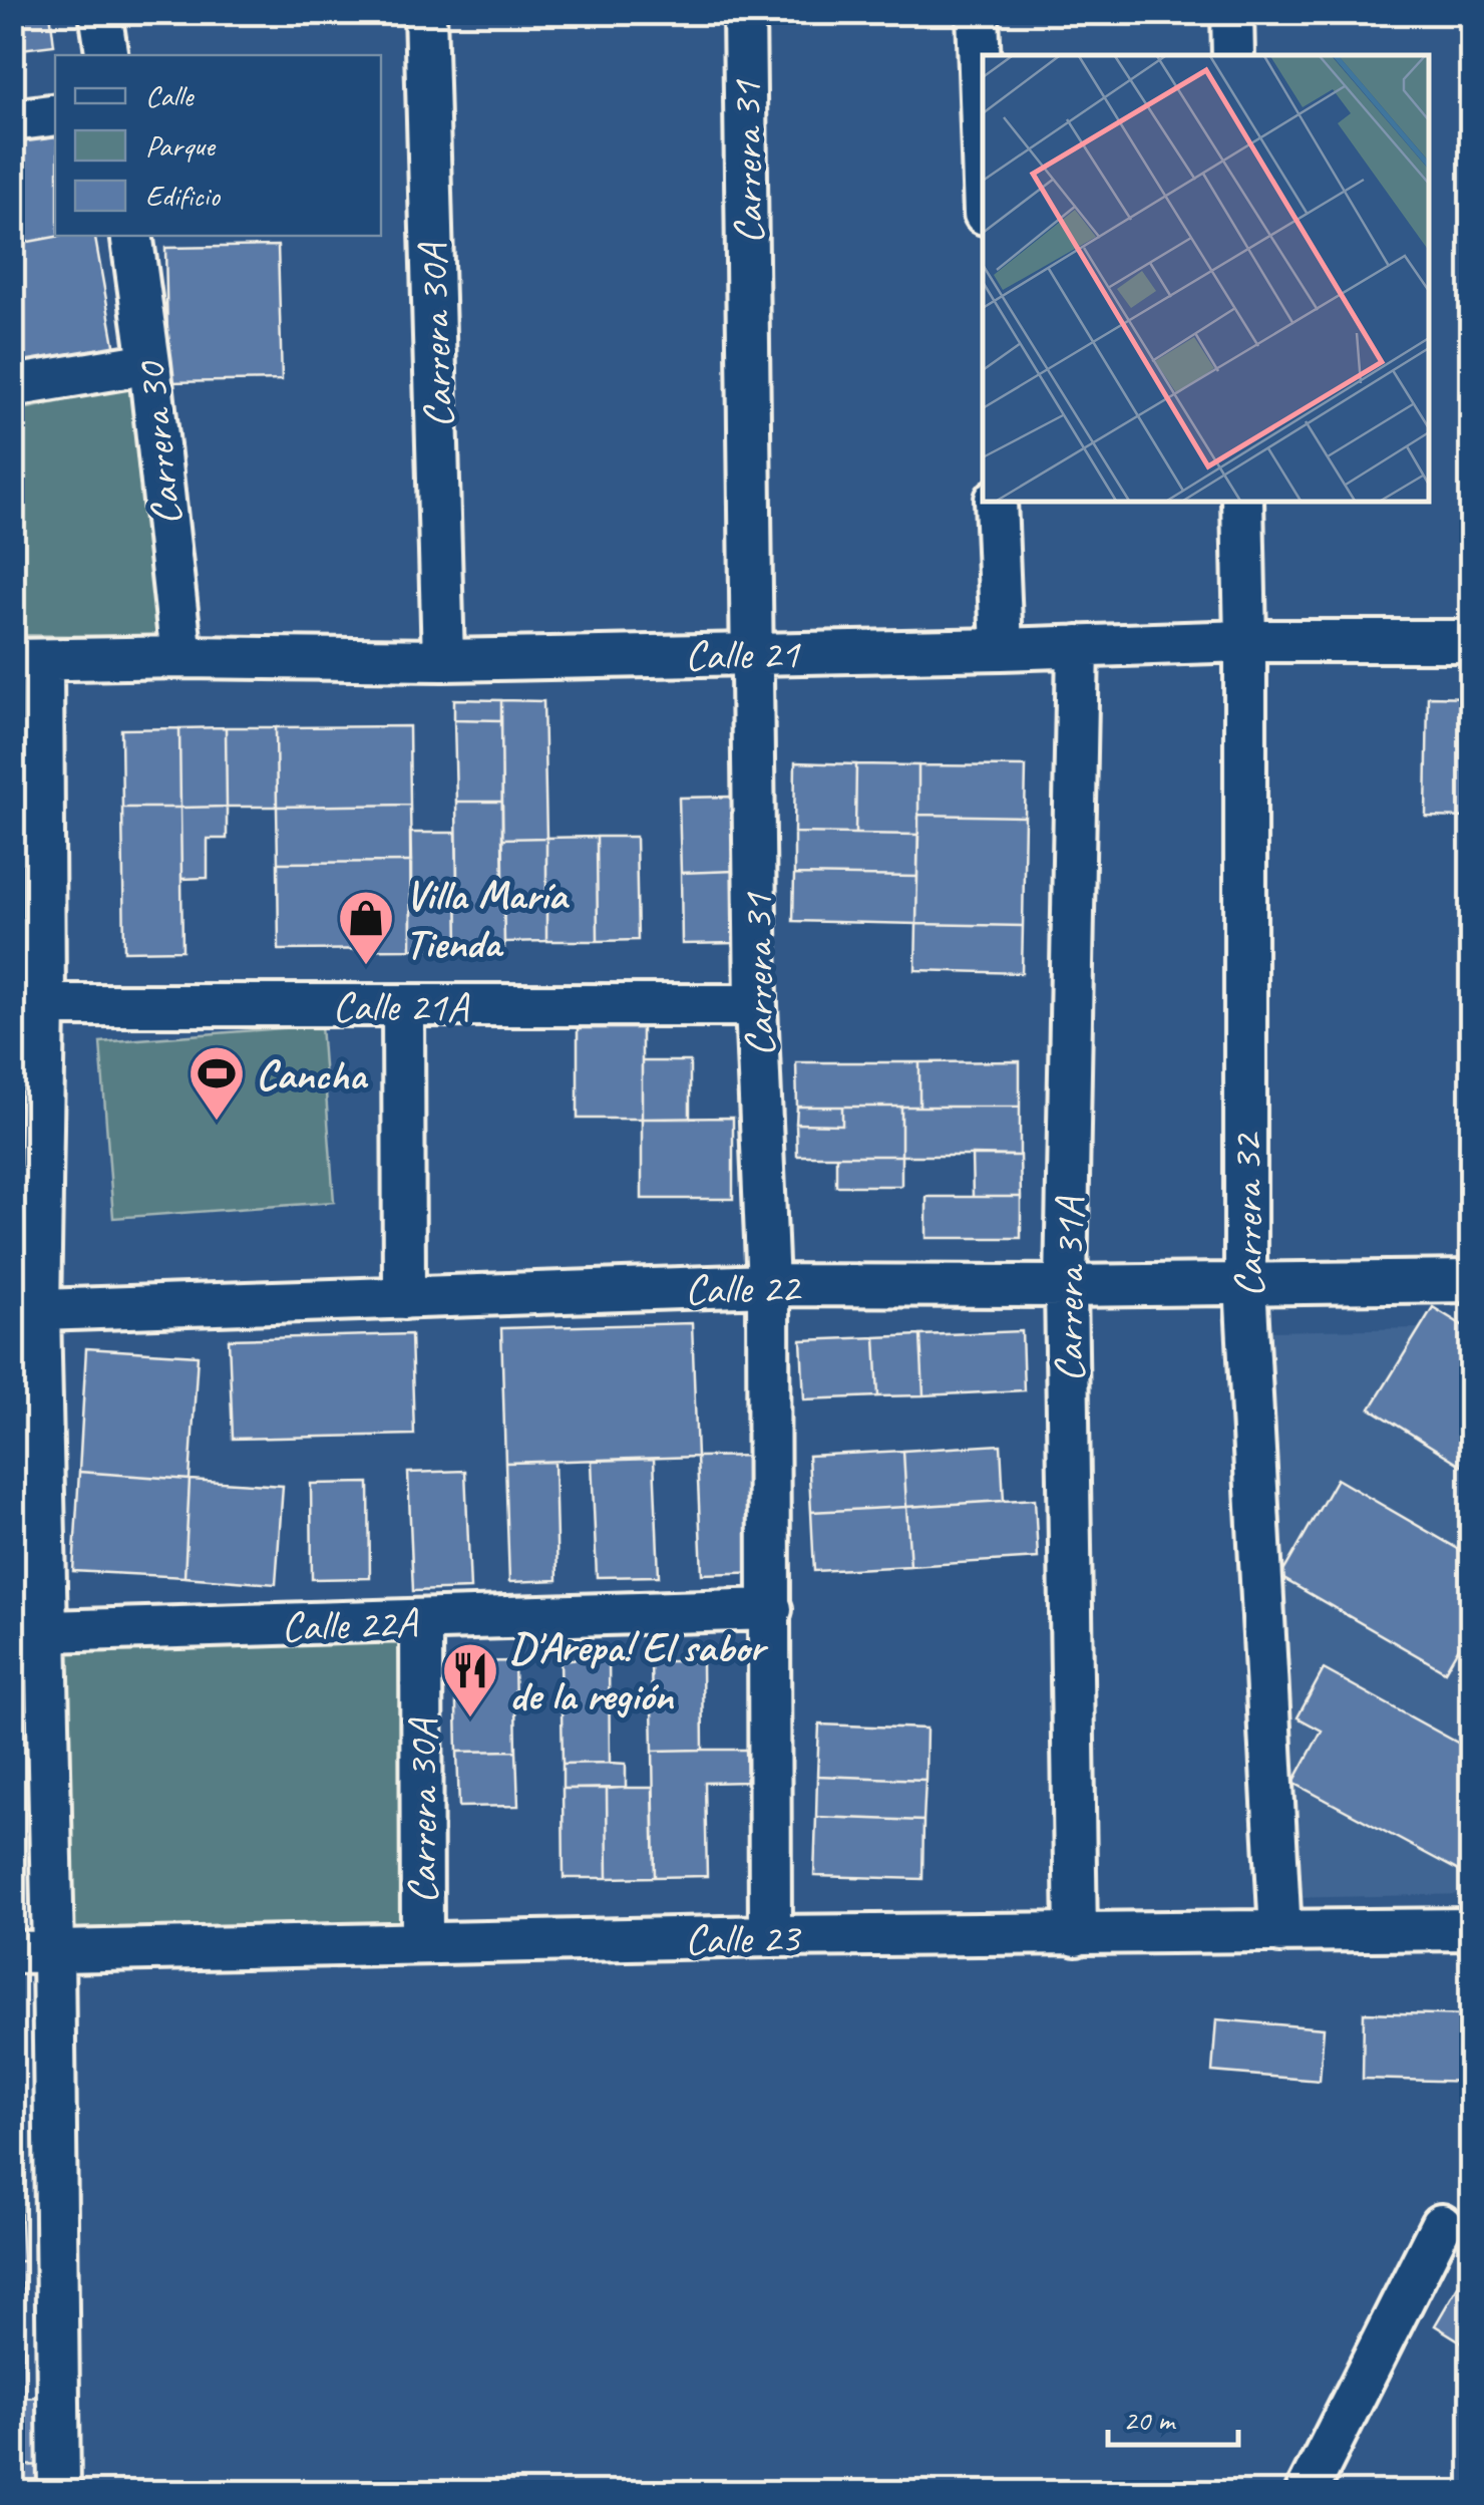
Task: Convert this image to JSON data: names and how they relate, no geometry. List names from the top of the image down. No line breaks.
{"streets":{"street":["Carrera 31","Carrera 30A","Carrera 30","Calle 21","Calle 21A","Carrera 32","Calle 22","Carrera 31A","Calle 22A","Calle 23"]},"crossings":[["Carrera 31","Calle 21"],["Carrera 31","Calle 21A"],["Carrera 31","Calle 22"],["Carrera 31","Calle 22A"],["Carrera 31","Calle 23"],["Carrera 30A","Calle 21"],["Carrera 30A","Calle 22A"],["Carrera 30A","Calle 23"],["Carrera 30","Calle 21"],["Calle 21","Carrera 32"],["Calle 21","Carrera 31A"],["Carrera 32","Calle 22"],["Carrera 32","Calle 23"],["Calle 22","Carrera 31A"],["Carrera 31A","Calle 23"]],"places":{"shop":["Villa María Tienda"],"sports":["Cancha"],"restaurant":["D'Arepa! El sabor de la región"]},"legend":["Calle","Parque","Edificio"],"scale_bar":"20 m"}
